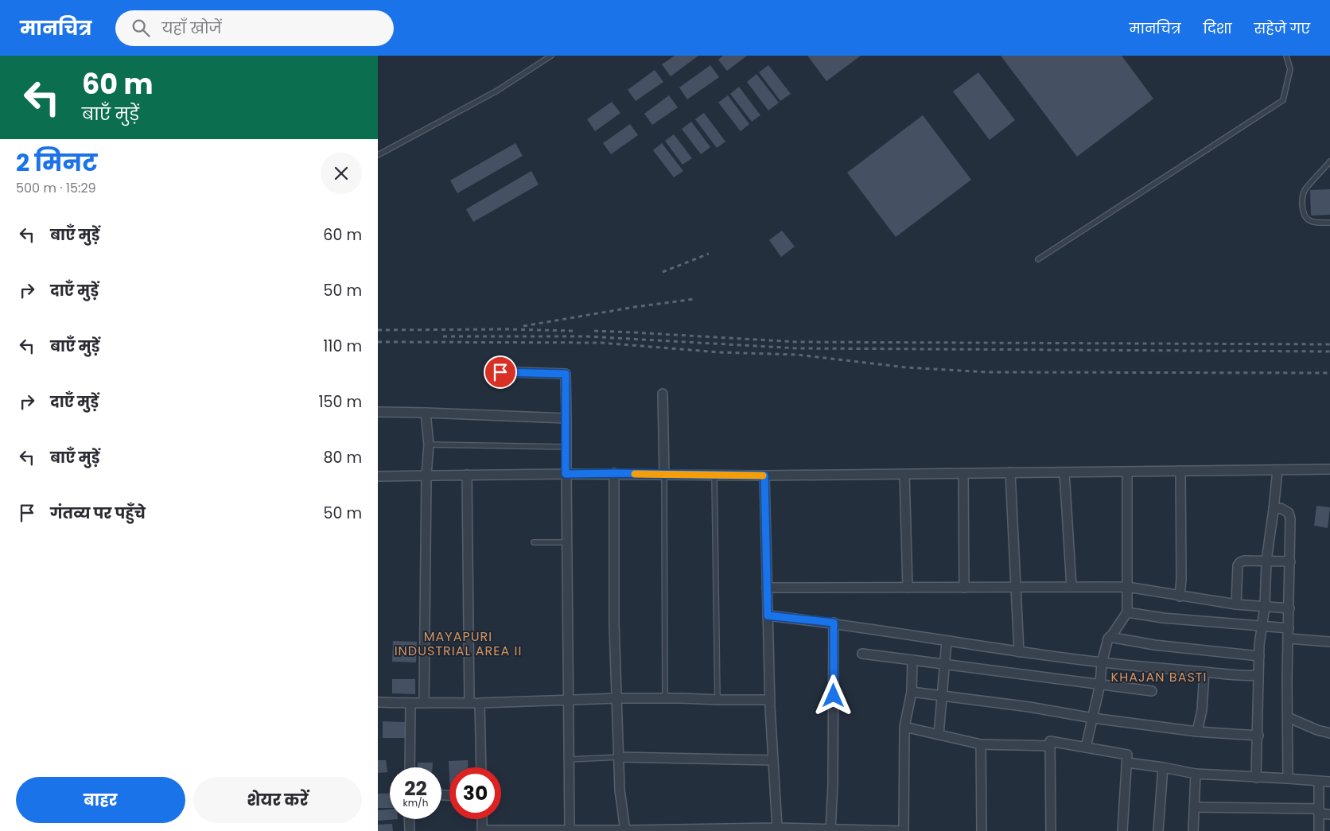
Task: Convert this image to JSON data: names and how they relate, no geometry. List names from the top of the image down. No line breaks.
{"districts":["MAYAPURI INDUSTRIAL AREA II","KHAJAN BASTI"],"page":{"header":"मानचित्र","search":"यहाँ खोजें","nav":["मानचित्र","दिशा","सहेजे गए"],"turn":["60 m","बाएँ मुड़ें"],"heading":["2 मिनट","500 m · 15:29"],"list":[{"name":"बाएँ मुड़ें","value":"60 m"},{"name":"दाएँ मुड़ें","value":"50 m"},{"name":"बाएँ मुड़ें","value":"110 m"},{"name":"दाएँ मुड़ें","value":"150 m"},{"name":"बाएँ मुड़ें","value":"80 m"},{"name":"गंतव्य पर पहुँचे","value":"50 m"}],"speed":"22 km/h","limit":"30","buttons":["बाहर","शेयर करें"]}}
